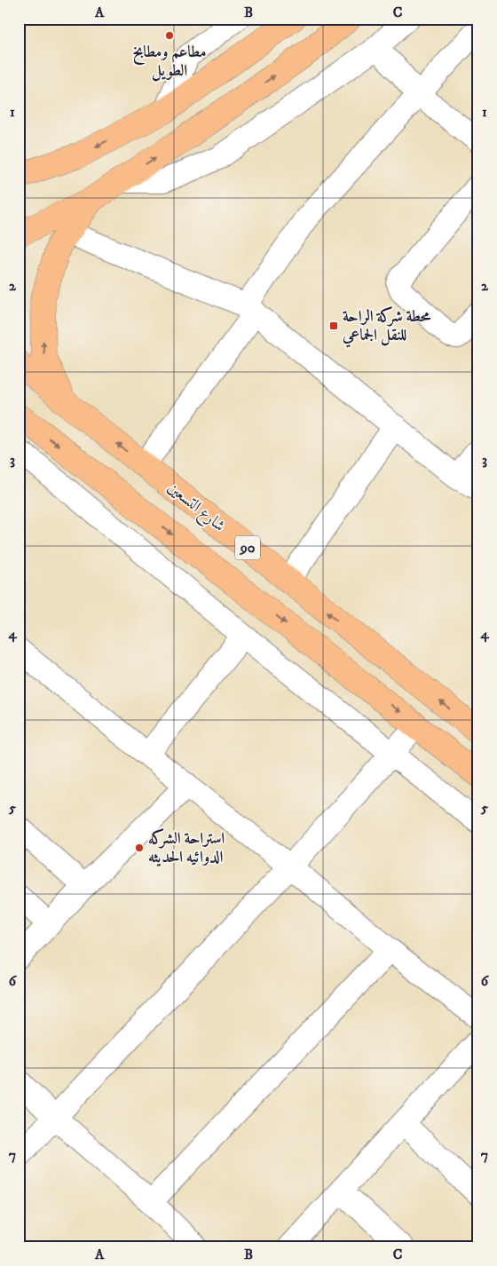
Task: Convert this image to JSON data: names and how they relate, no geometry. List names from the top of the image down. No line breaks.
{"streets":{"highway":["شارع التسعين","90"]},"places":{"other":["مطاعم ومطابخ الطويل","استراحة الشركه الدوائيه الحديثه"],"transit":["محطة شركة الراحة للنقل الجماعي"]},"grid":{"columns":["A","B","C"],"rows":["1","2","3","4","5","6","7"]}}
